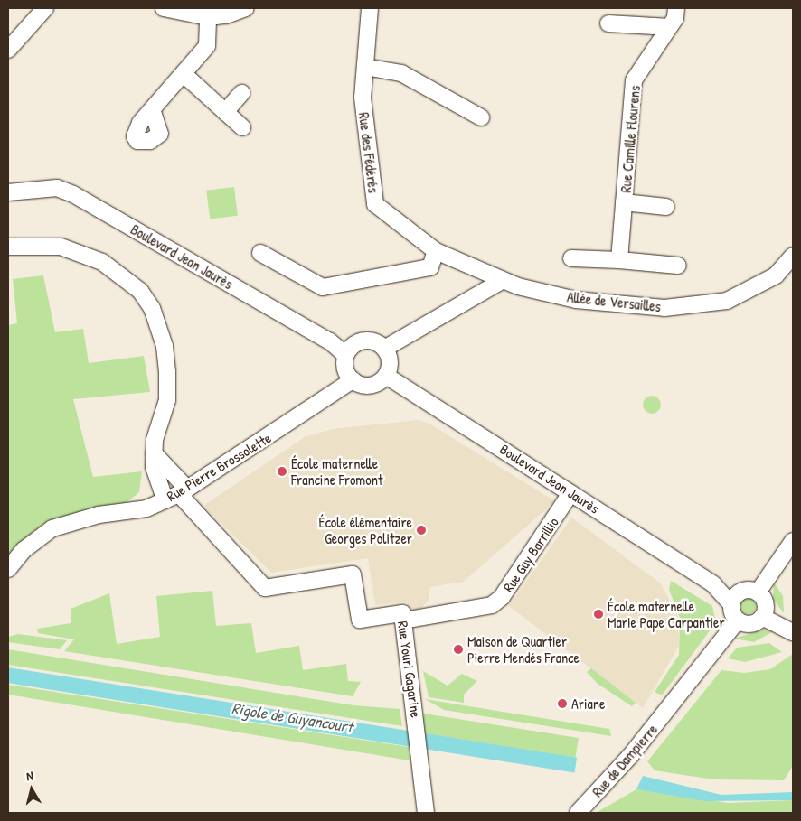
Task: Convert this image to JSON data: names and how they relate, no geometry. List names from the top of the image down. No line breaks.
{"streets":{"street":["Rue Camille Flourens","Rue des Fédérés","Boulevard Jean Jaurès","Allée de Versailles","Rue Pierre Brossolette","Rue Guy Barrillio","Rue Youri Gagarine","Rue de Dampierre"]},"crossings":[["Rue des Fédérés","Allée de Versailles"],["Boulevard Jean Jaurès","Rue Pierre Brossolette"],["Boulevard Jean Jaurès","Rue Guy Barrillio"],["Boulevard Jean Jaurès","Rue de Dampierre"],["Rue Pierre Brossolette","Rue Youri Gagarine"],["Rue Guy Barrillio","Rue Youri Gagarine"]],"water":["Rigole de Guyancourt"],"places":["École maternelle Francine Fromont","École élémentaire Georges Politzer","École maternelle Marie Pape Carpantier","Maison de Quartier Pierre Mendés France","Ariane"],"north":"top"}
